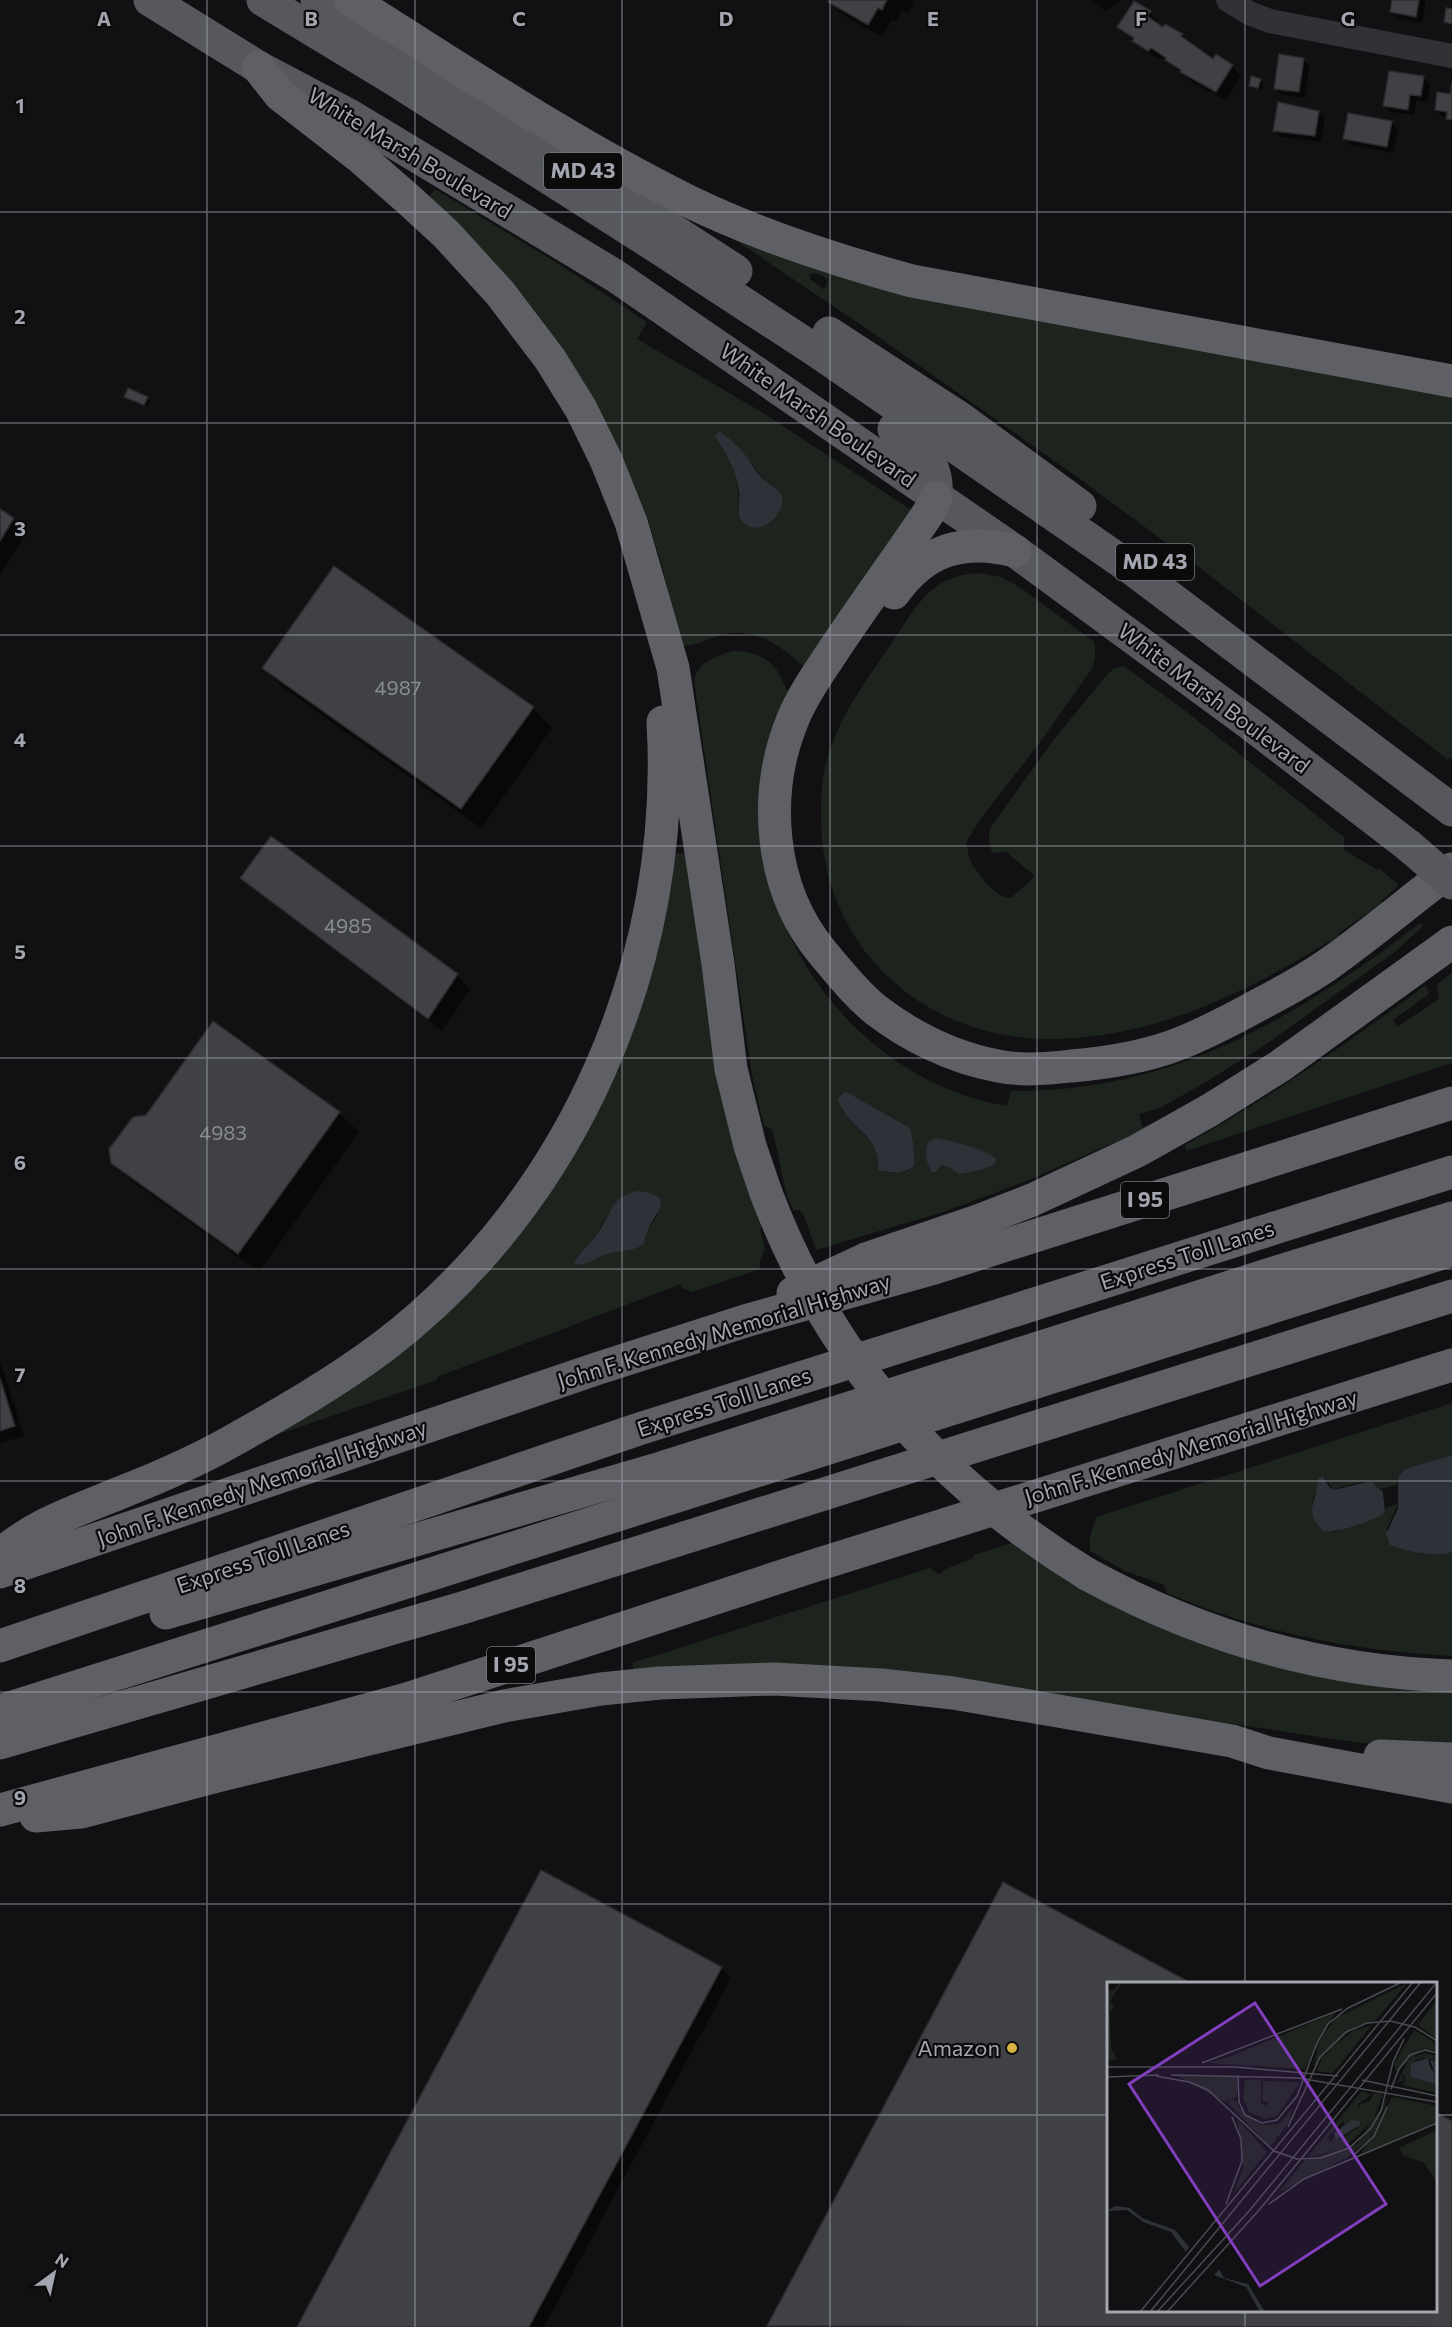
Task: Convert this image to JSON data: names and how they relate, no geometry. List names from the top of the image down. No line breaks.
{"streets":{"highway":["White Marsh Boulevard","MD 43","I 95","Express Toll Lanes","John F. Kennedy Memorial Highway"]},"places":["Amazon"],"house_numbers":["4987","4985","4983"],"north":"top right","grid":{"columns":["A","B","C","D","E","F","G"],"rows":["1","2","3","4","5","6","7","8","9"]}}
